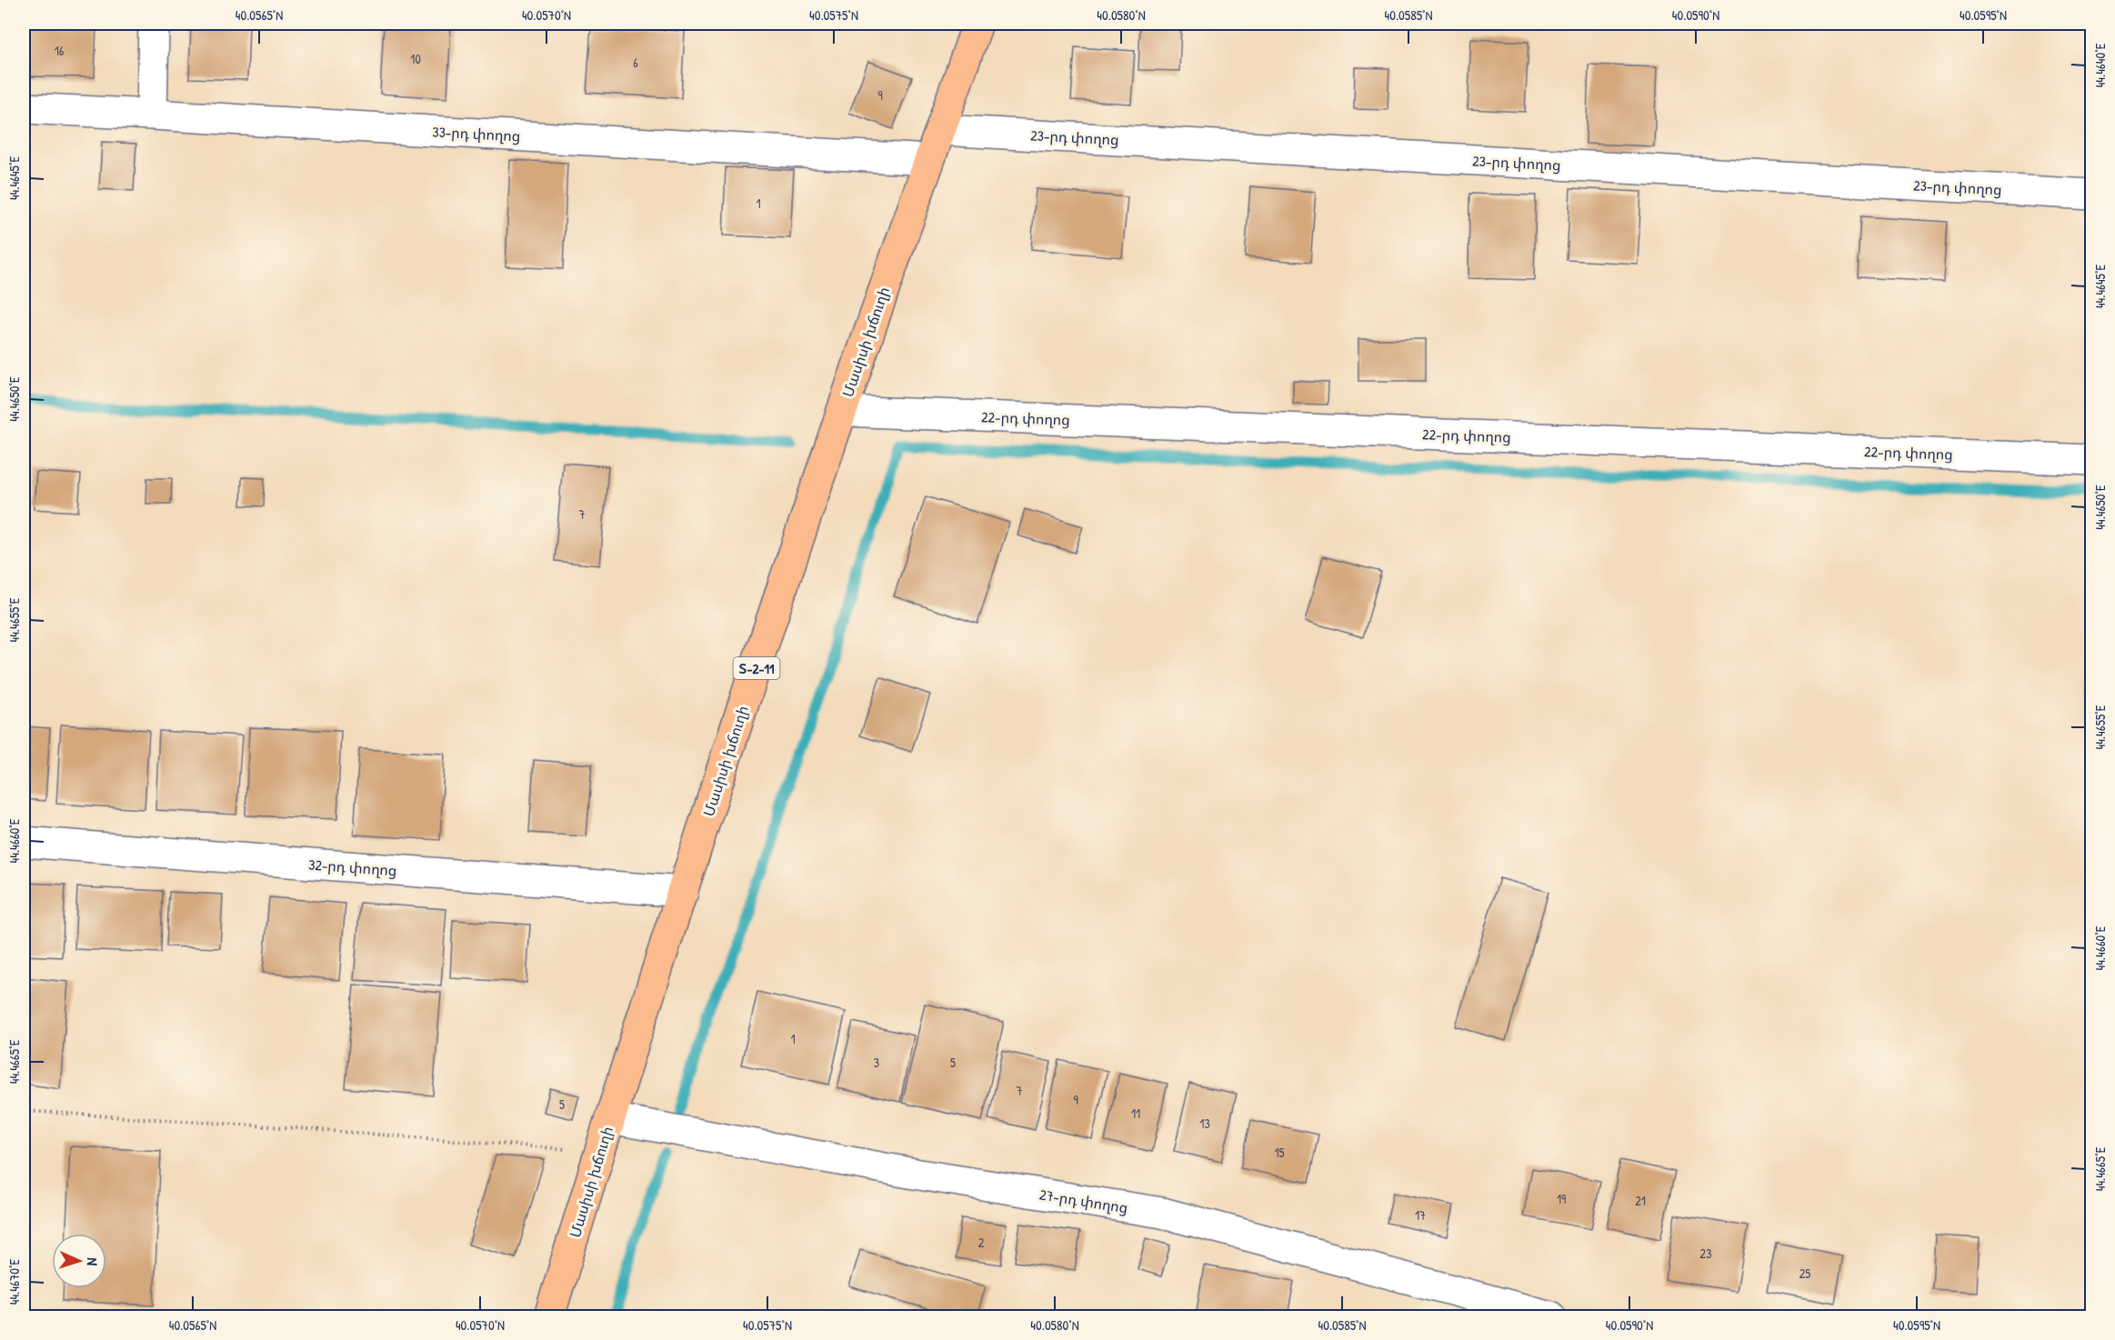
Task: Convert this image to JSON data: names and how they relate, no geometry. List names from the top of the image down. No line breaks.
{"streets":{"main road":["Մասիսի խճուղի","Տ-2-11"],"street":["33-րդ փողոց","23-րդ փողոց","22-րդ փողոց","32-րդ փողոց","27-րդ փողոց"]},"crossings":[["33-րդ փողոց","Մասիսի խճուղի"],["23-րդ փողոց","Մասիսի խճուղի"],["Մասիսի խճուղի","22-րդ փողոց"],["Մասիսի խճուղի","32-րդ փողոց"],["Մասիսի խճուղի","27-րդ փողոց"]],"house_numbers":["16","10","6","9","1","7","1","3","5","7","9","5","11","13","15","19","21","17","2","23","25"],"north":"right","coordinates":["40.0565°N","40.0570°N","40.0575°N","40.0580°N","40.0585°N","40.0590°N","40.0595°N","44.4640°E","44.4645°E","44.4650°E","44.4655°E","44.4660°E","44.4665°E","44.4670°E"]}
